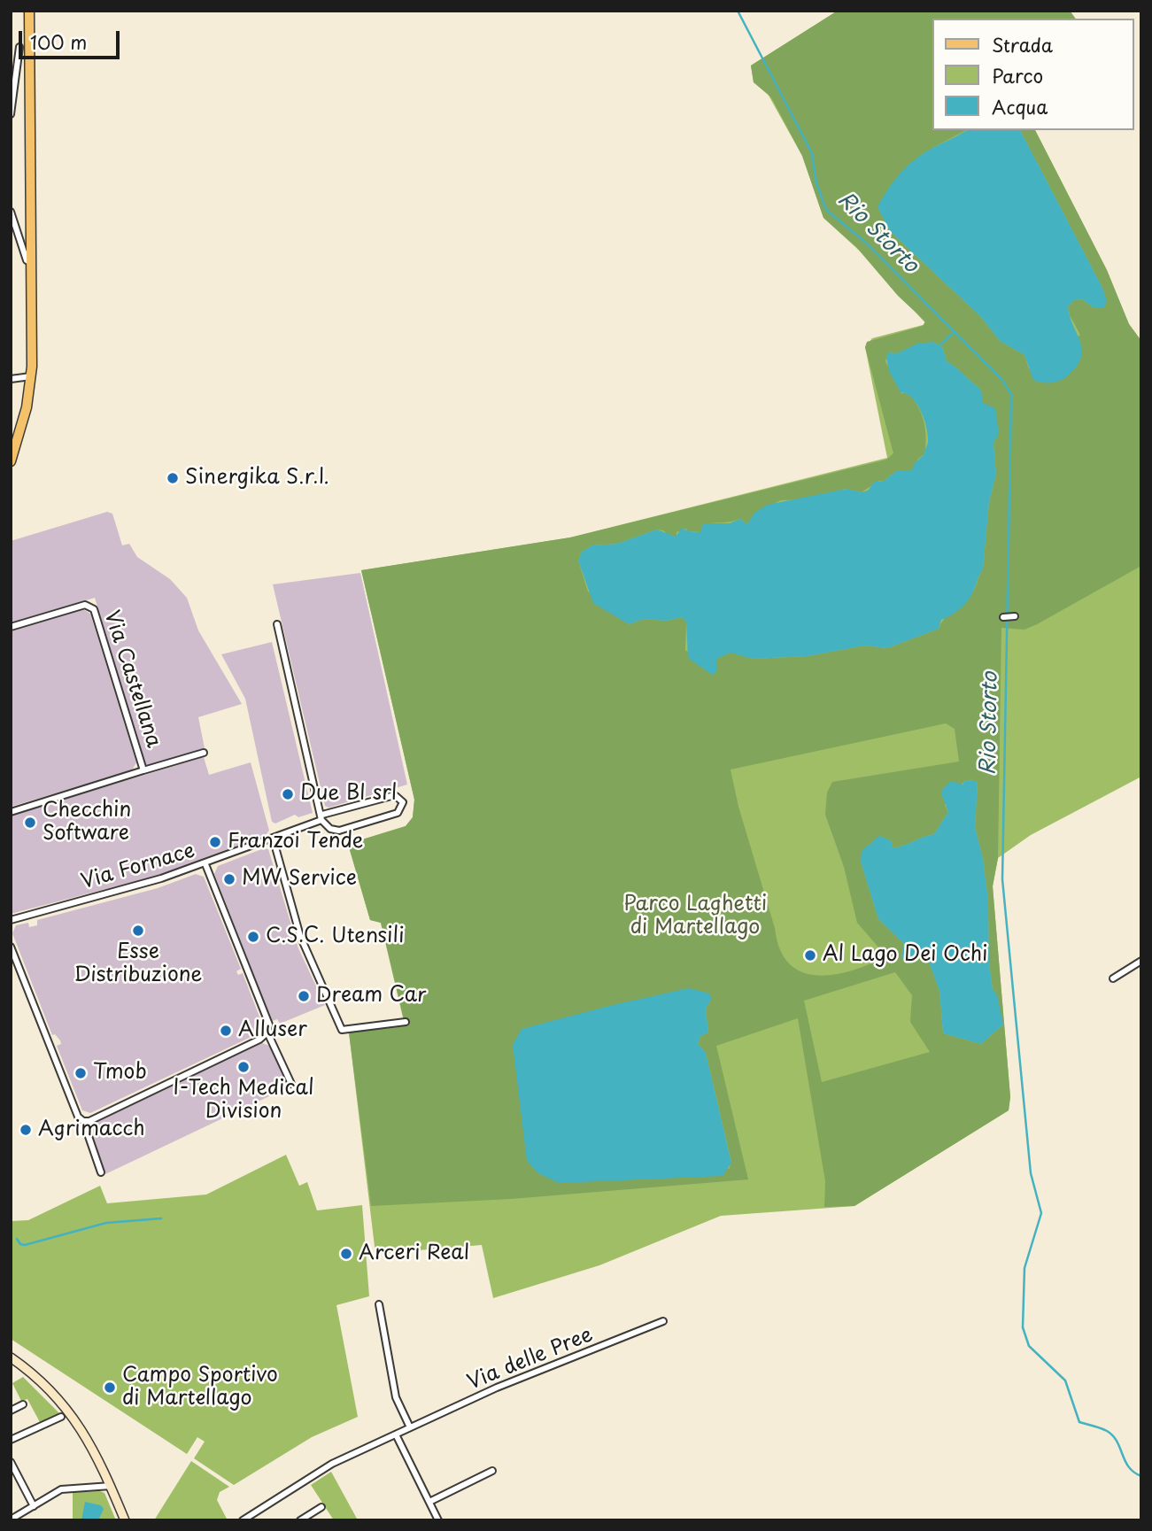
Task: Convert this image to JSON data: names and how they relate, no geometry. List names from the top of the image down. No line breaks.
{"streets":{"street":["Via Castellana","Via Fornace","Via delle Pree"]},"water":["Rio Storto"],"parks":["Parco Laghetti di Martellago"],"places":["Sinergika S.r.l.","Due BI srl","Checchin Software","Franzoi Tende","MW Service","Esse Distribuzione","C.S.C. Utensili","Al Lago Dei Ochi","Dream Car","Alluser","I-Tech Medical Division","Tmob","Agrimacch","Arceri Real","Campo Sportivo di Martellago"],"legend":["Strada","Parco","Acqua"],"scale_bar":"100 m"}
